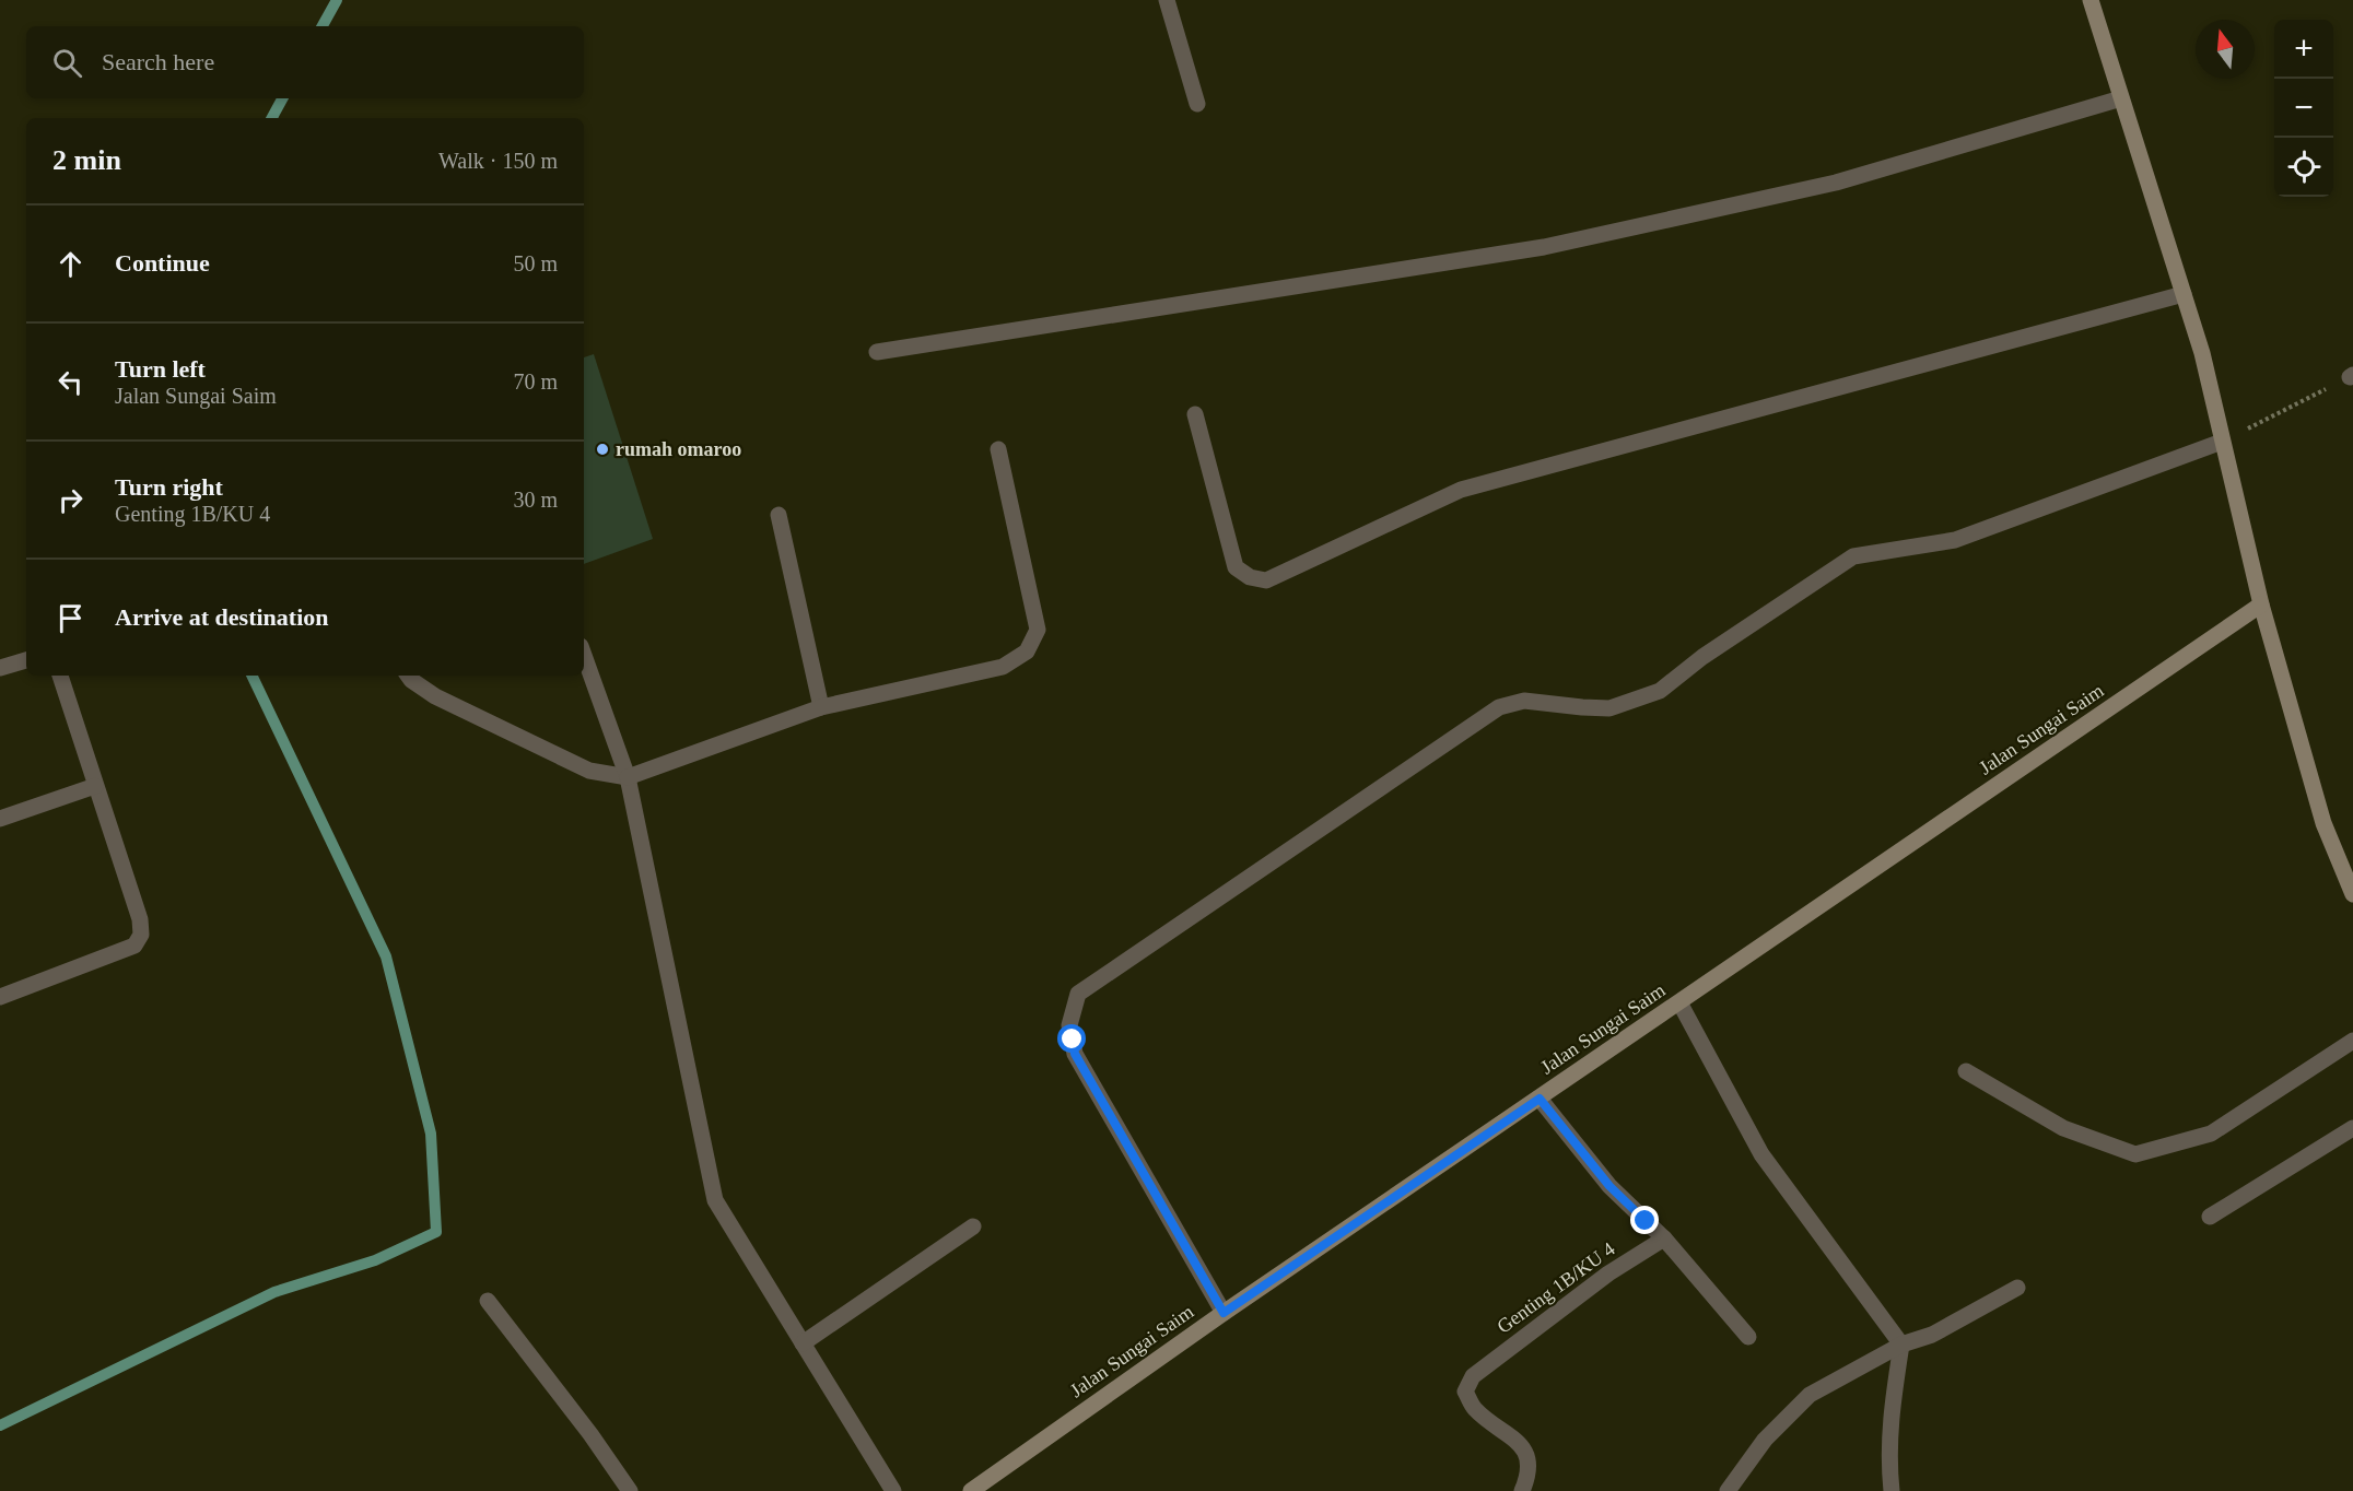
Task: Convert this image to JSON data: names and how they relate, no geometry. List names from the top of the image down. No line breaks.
{"streets":{"street":["Jalan Sungai Saim","Genting 1B/KU 4"]},"places":["rumah omaroo"],"north":"top","page":{"map_buttons":["+","−"],"search":"Search here","heading":["2 min","Walk · 150 m"],"list":[["Continue","50 m"],["Turn left","Jalan Sungai Saim","70 m"],["Turn right","Genting 1B/KU 4","30 m"],"Arrive at destination"]}}
